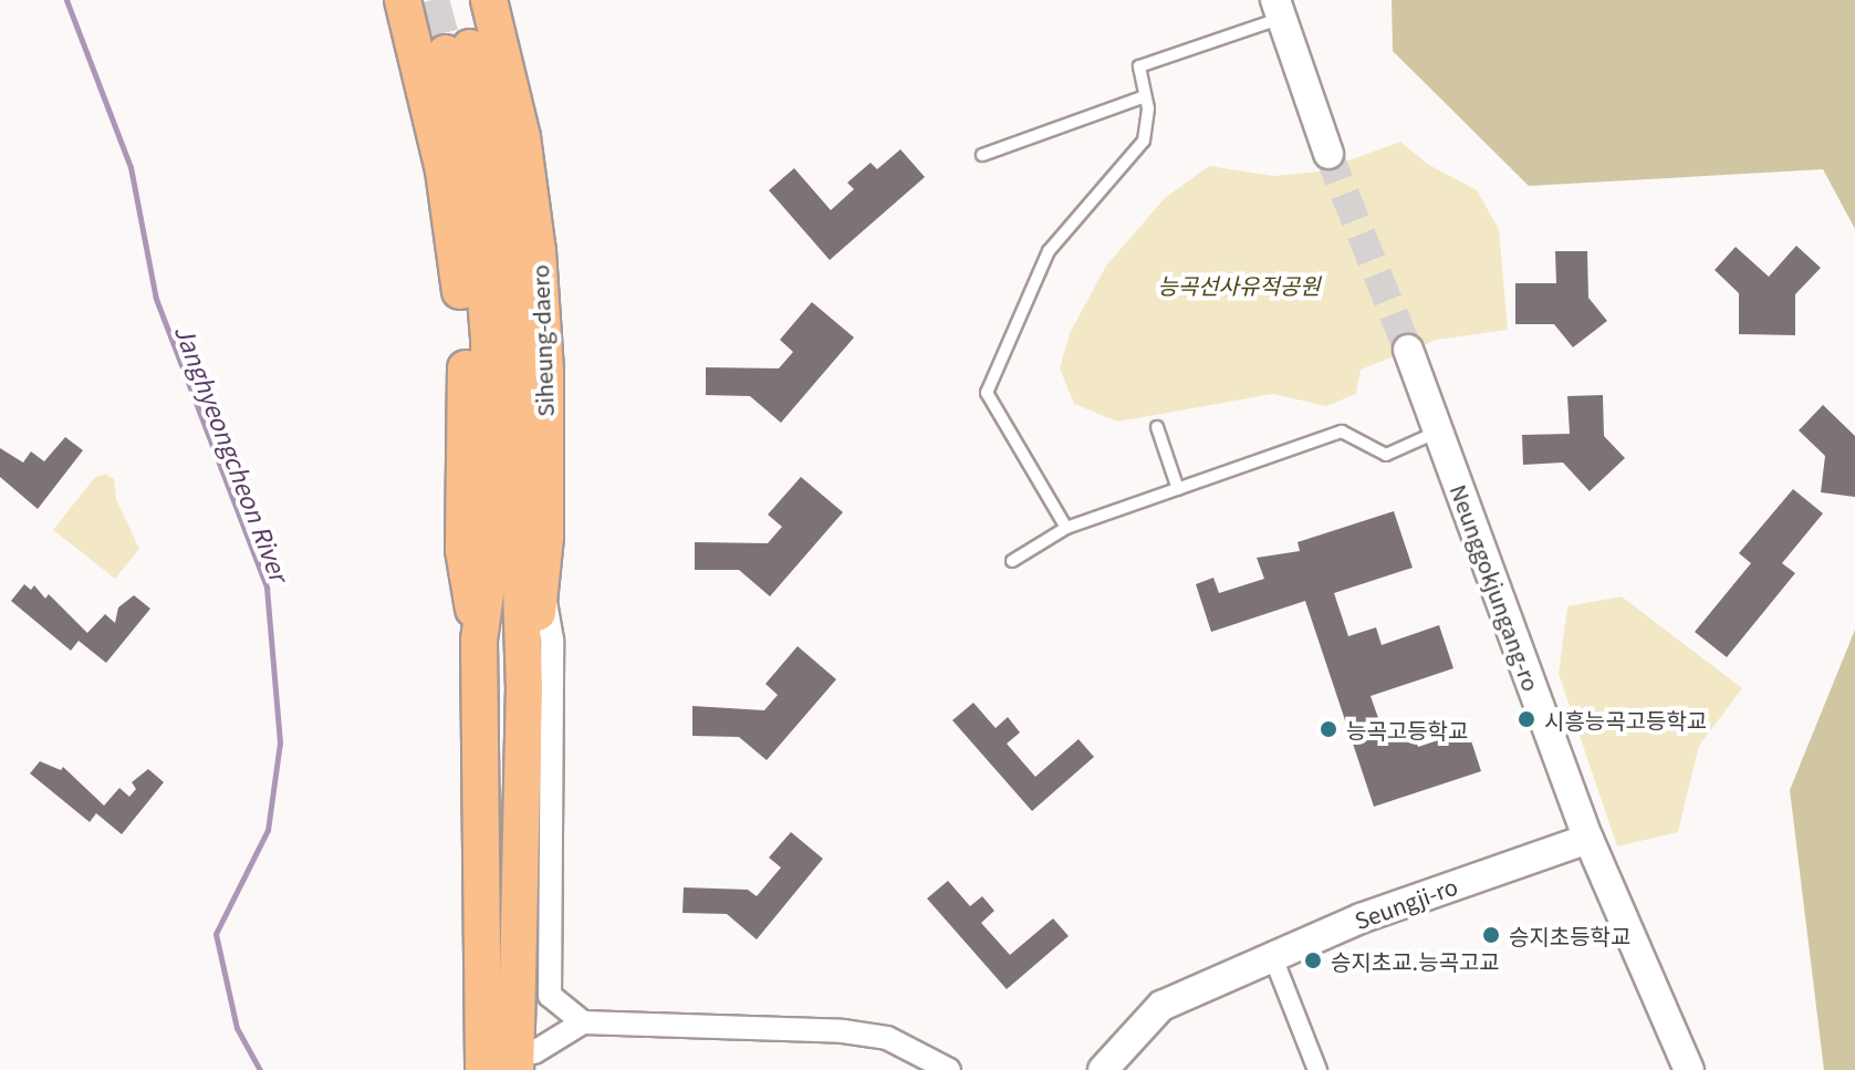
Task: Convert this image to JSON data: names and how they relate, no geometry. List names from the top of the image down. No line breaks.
{"streets":{"main road":["Siheung-daero"],"street":["Neunggokjungang-ro","Seungji-ro"]},"crossings":[["Neunggokjungang-ro","Seungji-ro"]],"water":["Janghyeongcheon River"],"parks":["능곡선사유적공원"],"places":["시흥능곡고등학교","능곡고등학교","승지초등학교","승지초교.능곡고교"]}
